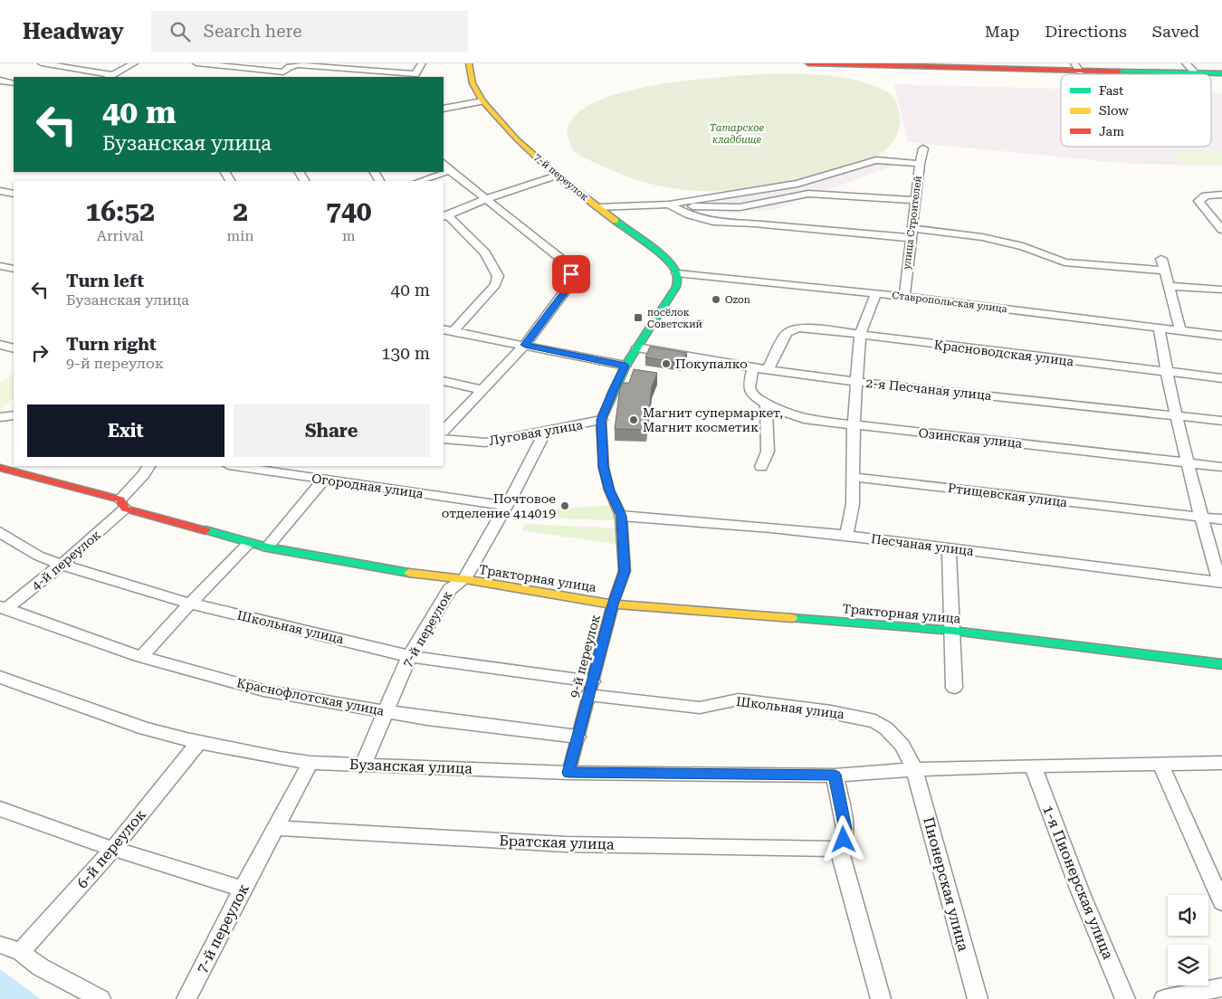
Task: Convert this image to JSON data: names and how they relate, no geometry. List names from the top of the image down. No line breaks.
{"streets":{"street":["7-й переулок","улица Строителей","Ставропольская улица","Красноводская улица","2-я Песчаная улица","Луговая улица","Озинская улица","Огородная улица","Ртищевская улица","Песчаная улица","4-й переулок","Тракторная улица","Школьная улица","9-й переулок","Краснофлотская улица","Бузанская улица","Братская улица","6-й переулок","1-я Пионерская улица","Пионерская улица"]},"crossings":[["7-й переулок","Ставропольская улица"],["7-й переулок","Луговая улица"],["7-й переулок","Огородная улица"],["7-й переулок","Тракторная улица"],["7-й переулок","Школьная улица"],["7-й переулок","9-й переулок"],["7-й переулок","Краснофлотская улица"],["7-й переулок","Бузанская улица"],["7-й переулок","Братская улица"],["улица Строителей","Ставропольская улица"],["Ставропольская улица","9-й переулок"],["Красноводская улица","2-я Песчаная улица"],["2-я Песчаная улица","Озинская улица"],["2-я Песчаная улица","9-й переулок"],["Луговая улица","9-й переулок"],["Песчаная улица","9-й переулок"],["4-й переулок","Тракторная улица"],["4-й переулок","Школьная улица"],["4-й переулок","Краснофлотская улица"],["Тракторная улица","9-й переулок"],["Школьная улица","9-й переулок"],["Школьная улица","Пионерская улица"],["9-й переулок","Краснофлотская улица"],["9-й переулок","Бузанская улица"],["Бузанская улица","6-й переулок"]],"parks":["Татарское кладбище"],"places":{"other":["Ozon","Покупалко","Магнит супермаркет, Магнит косметик","Почтовое отделение 414019"],"transit":["посёлок Советский"]},"legend":["Fast","Slow","Jam"],"page":{"header":"Headway","search":"Search here","nav":["Map","Directions","Saved"],"turn":["40 m","Бузанская улица"],"eta":["16:52","Arrival","2","min","740","m"],"list":[{"name":"Turn left","note":"Бузанская улица","value":"40 m"},{"name":"Turn right","note":"9-й переулок","value":"130 m"}],"buttons":["Exit","Share"]}}
